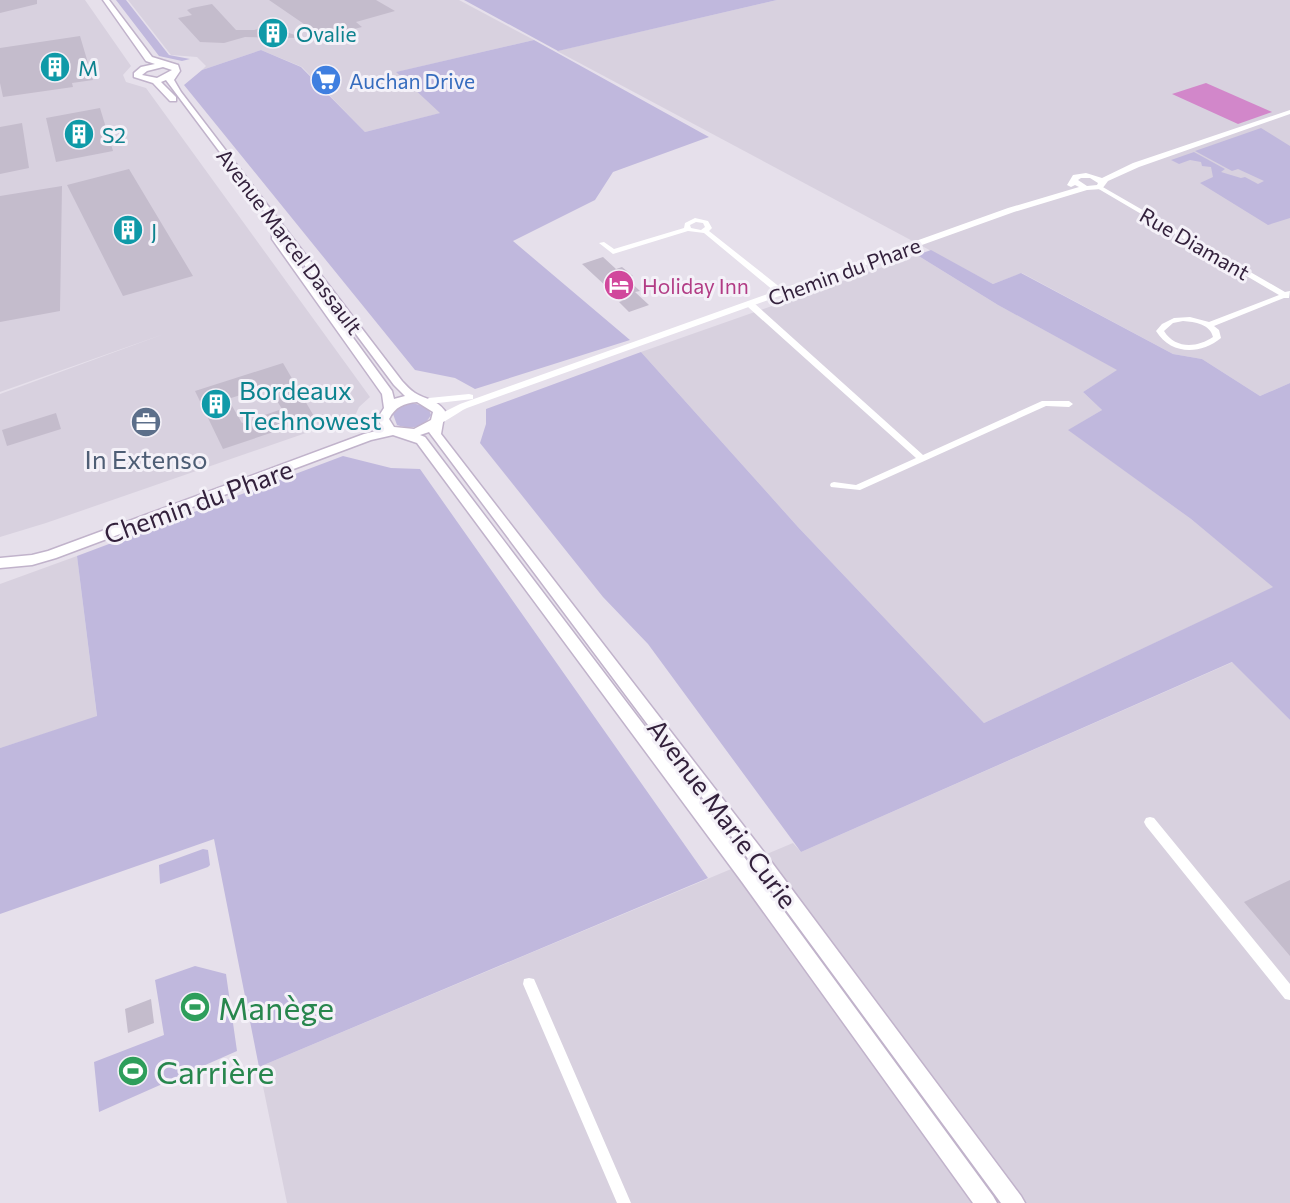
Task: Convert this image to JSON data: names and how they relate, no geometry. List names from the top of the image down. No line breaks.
{"streets":{"main road":["Avenue Marcel Dassault","Chemin du Phare","Avenue Marie Curie"],"street":["Rue Diamant"]},"crossings":[["Avenue Marcel Dassault","Chemin du Phare"],["Avenue Marcel Dassault","Avenue Marie Curie"],["Chemin du Phare","Avenue Marie Curie"]],"places":{"building":["Ovalie","M","S2","J","Bordeaux Technowest"],"supermarket":["Auchan Drive"],"hotel":["Holiday Inn"],"office":["In Extenso"],"sports":["Manège","Carrière"]}}
